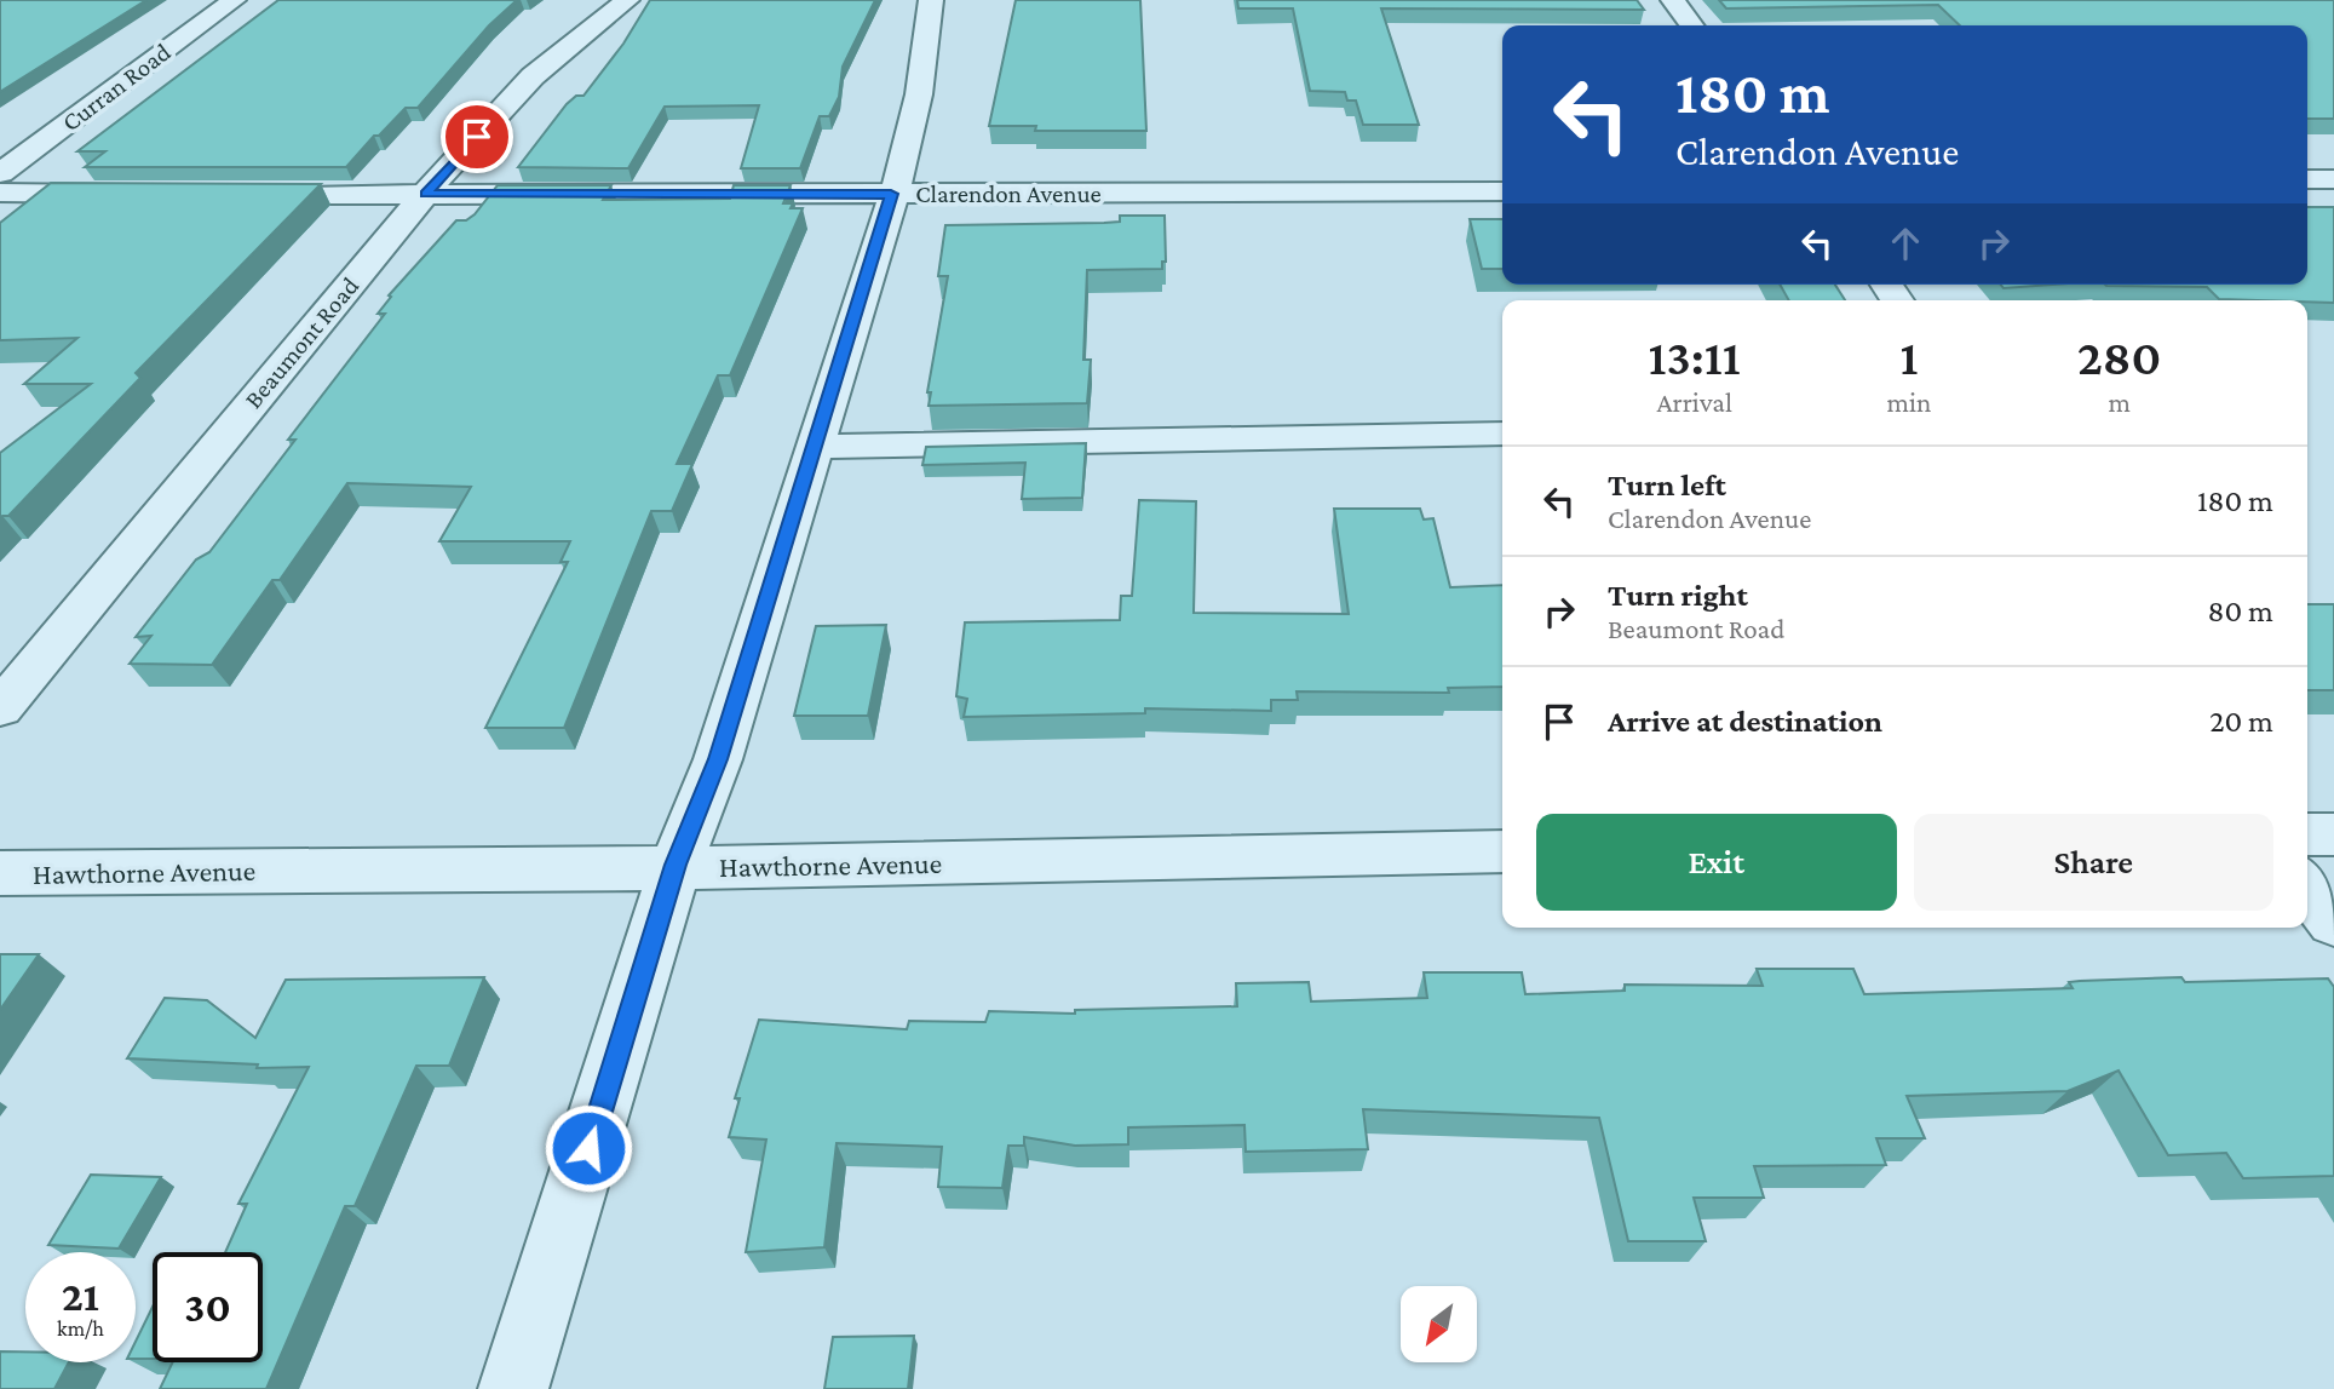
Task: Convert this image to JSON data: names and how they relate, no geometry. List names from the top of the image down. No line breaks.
{"streets":{"street":["Curran Road","Clarendon Avenue","Beaumont Road","Hawthorne Avenue"]},"crossings":[["Clarendon Avenue","Beaumont Road"]],"north":"bottom left","page":{"turn":["180 m","Clarendon Avenue"],"eta":["13:11","Arrival","1","min","280","m"],"list":[{"name":"Turn left","note":"Clarendon Avenue","value":"180 m"},{"name":"Turn right","note":"Beaumont Road","value":"80 m"},{"name":"Arrive at destination","value":"20 m"}],"buttons":["Exit","Share"],"speed":"21 km/h","limit":"30"}}
